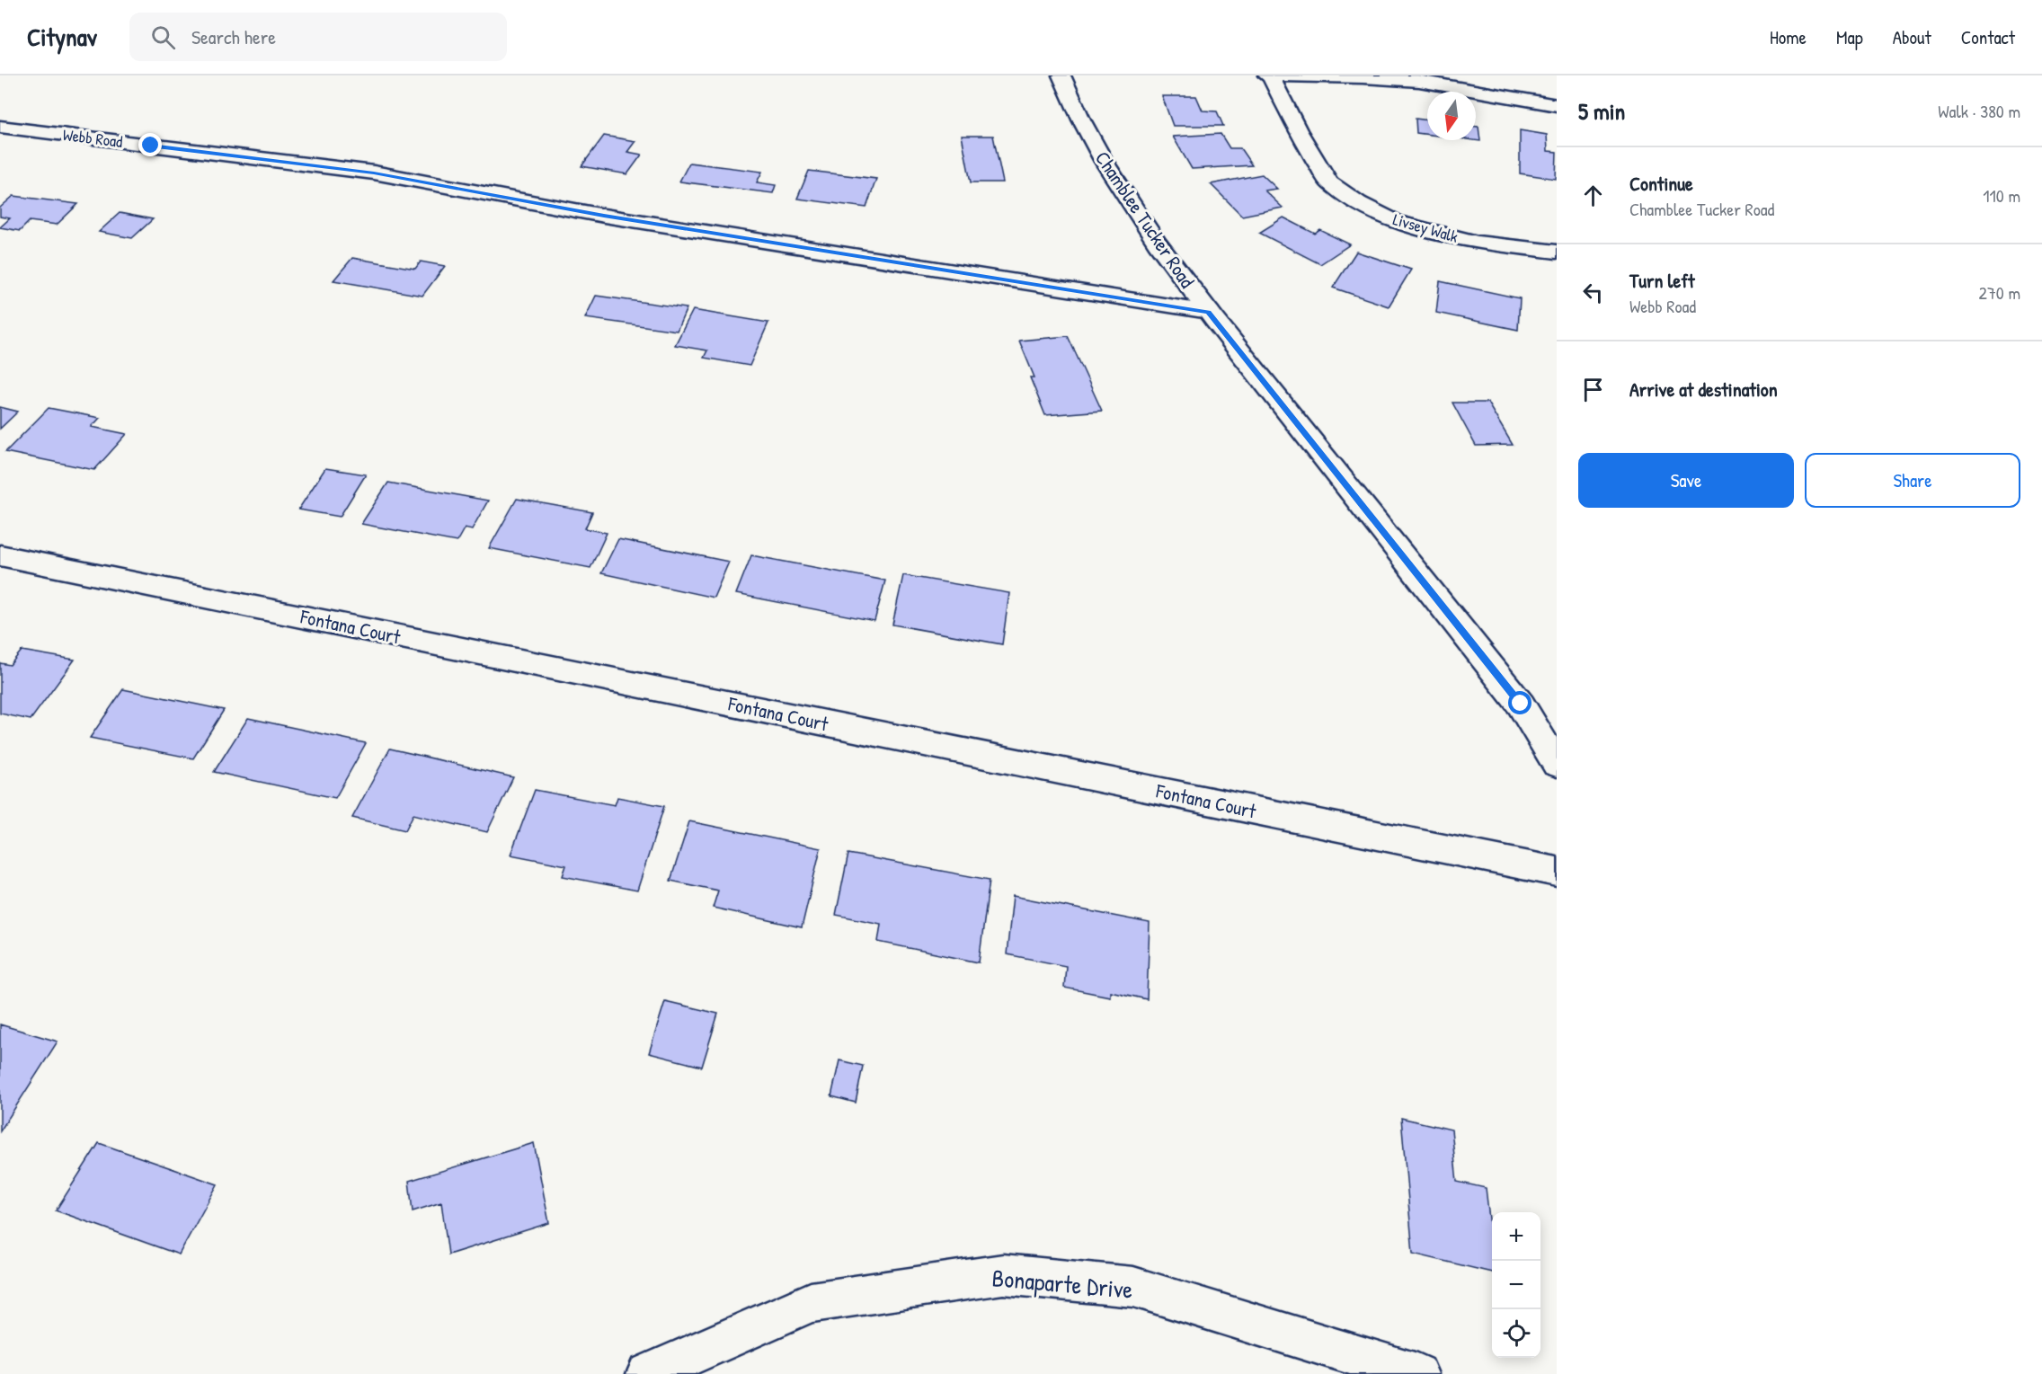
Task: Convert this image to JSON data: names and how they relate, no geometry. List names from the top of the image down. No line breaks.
{"streets":{"street":["Webb Road","Chamblee Tucker Road","Livsey Walk","Fontana Court","Bonaparte Drive"]},"crossings":[["Webb Road","Chamblee Tucker Road"]],"north":"bottom","page":{"header":"Citynav","search":"Search here","nav":["Home","Map","About","Contact"],"heading":["5 min","Walk · 380 m"],"list":[["Continue","Chamblee Tucker Road","110 m"],["Turn left","Webb Road","270 m"],"Arrive at destination"],"buttons":["Save","Share"],"map_buttons":["+","−"]}}
